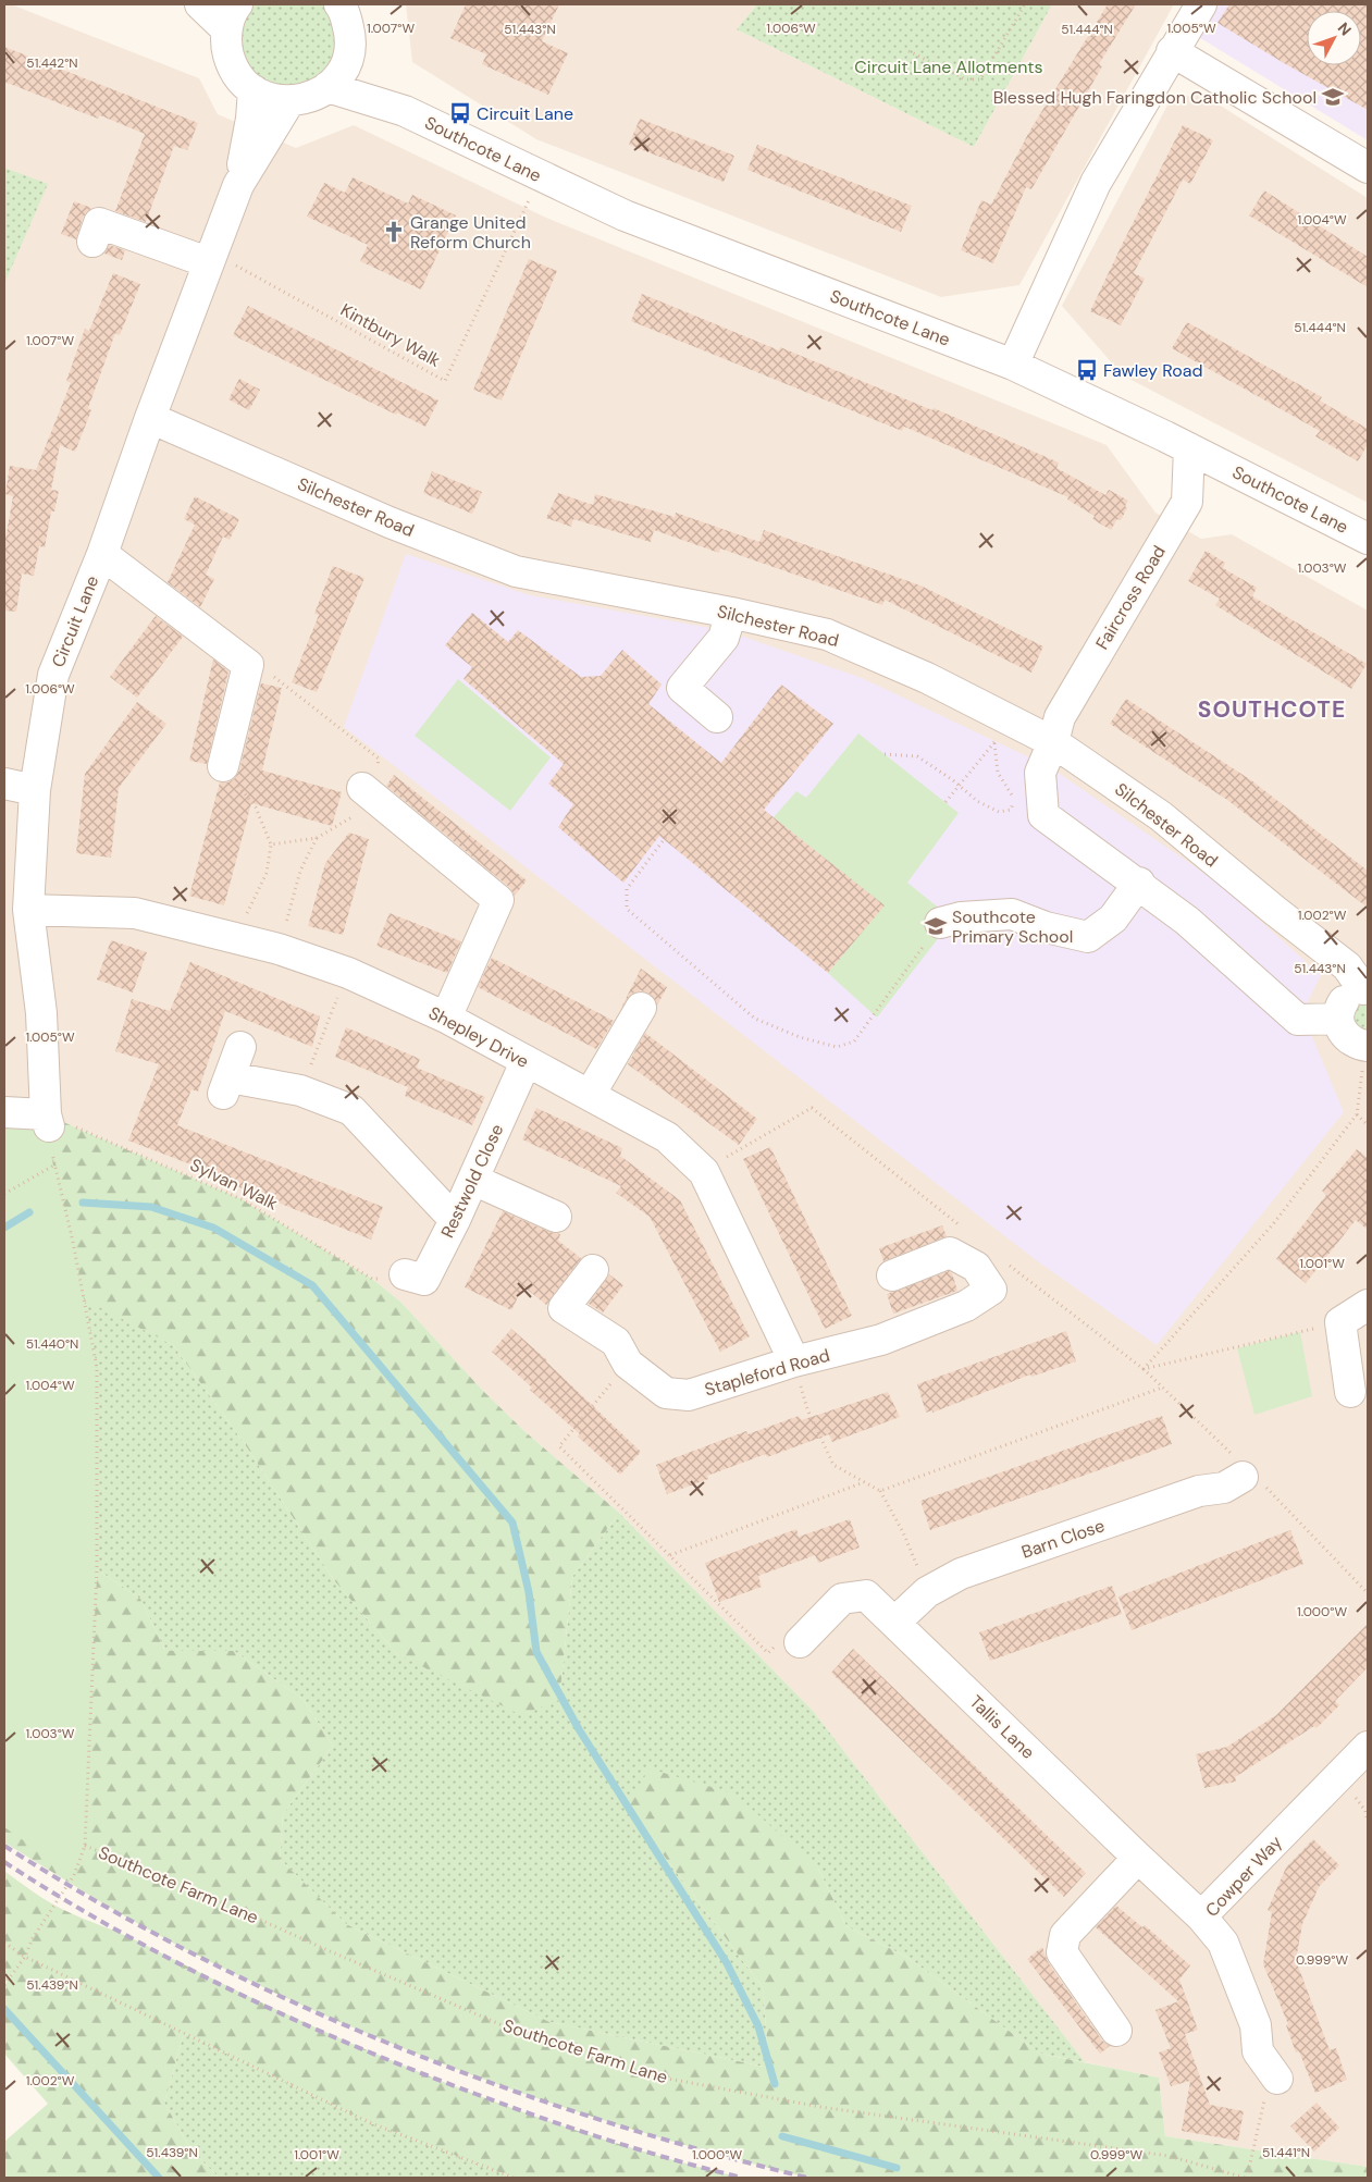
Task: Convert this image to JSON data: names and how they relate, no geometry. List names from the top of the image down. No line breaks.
{"streets":{"street":["Southcote Lane","Silchester Road","Faircross Road","Circuit Lane","Shepley Drive","Restwold Close","Stapleford Road","Barn Close","Tallis Lane","Cowper Way"],"path":["Kintbury Walk","Sylvan Walk","Southcote Farm Lane"]},"crossings":[["Southcote Lane","Kintbury Walk"],["Southcote Lane","Faircross Road"],["Kintbury Walk","Circuit Lane"],["Silchester Road","Faircross Road"],["Silchester Road","Circuit Lane"],["Circuit Lane","Shepley Drive"],["Circuit Lane","Sylvan Walk"],["Shepley Drive","Restwold Close"],["Shepley Drive","Stapleford Road"],["Restwold Close","Sylvan Walk"],["Barn Close","Tallis Lane"],["Tallis Lane","Cowper Way"]],"districts":["SOUTHCOTE"],"parks":["Circuit Lane Allotments"],"places":{"school or university":["Blessed Hugh Faringdon Catholic School","Southcote Primary School"],"bus stop":["Circuit Lane","Fawley Road"],"church":["Grange United Reform Church"]},"north":"top right","coordinates":["1.007°W","1.006°W","1.005°W","51.443°N","51.444°N","51.442°N","1.004°W","1.003°W","1.002°W","1.001°W","51.440°N","1.000°W","0.999°W","51.439°N","51.441°N"]}
